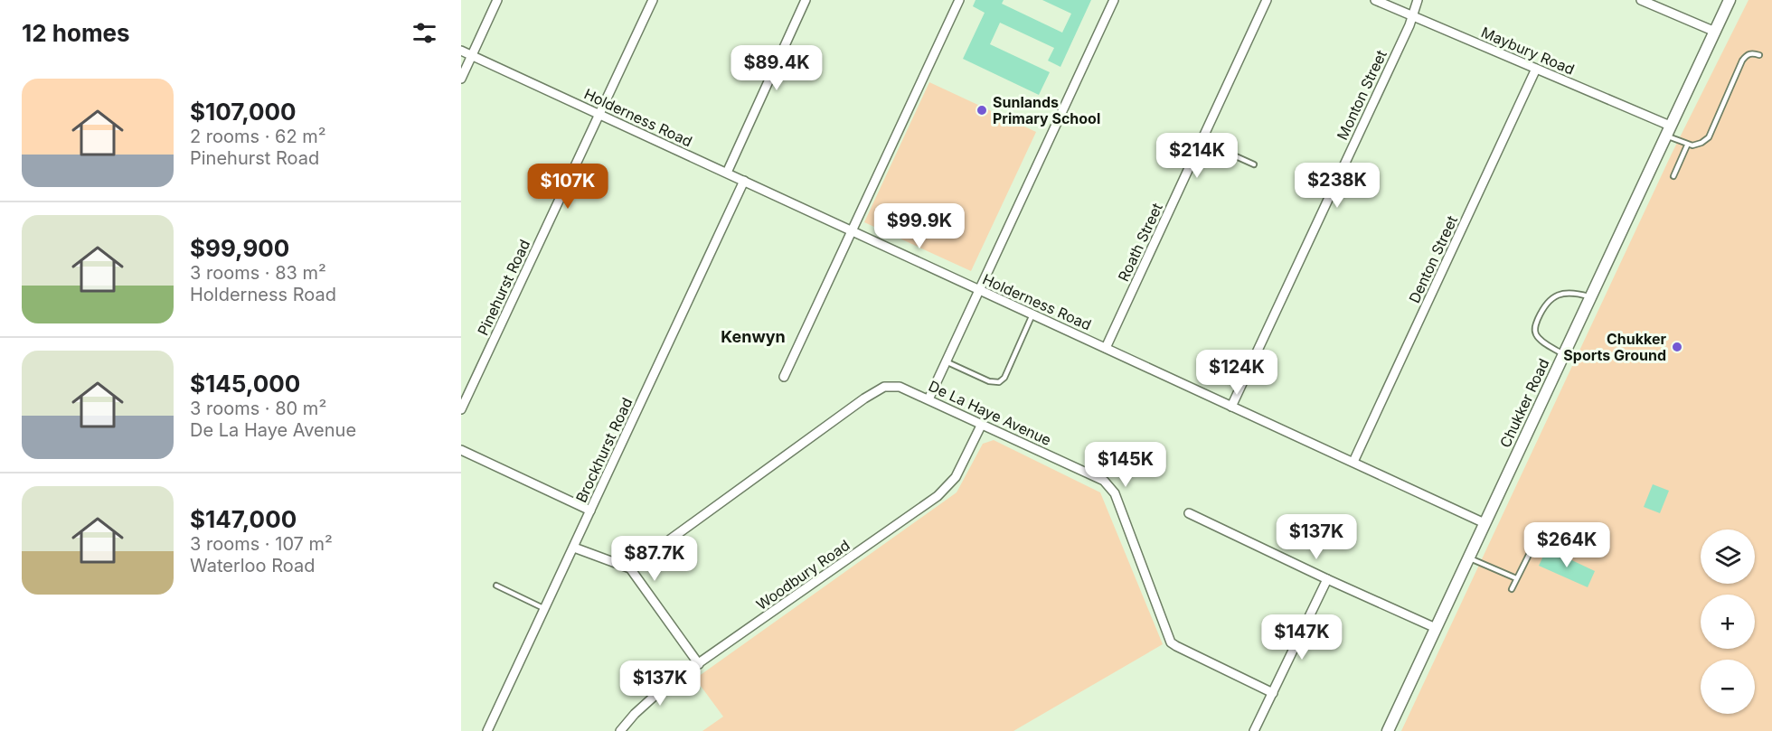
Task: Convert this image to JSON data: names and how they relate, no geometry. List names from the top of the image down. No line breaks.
{"streets":{"street":["Maybury Road","Monton Street","Holderness Road","Roath Street","Denton Street","Pinehurst Road","Chukker Road","De La Haye Avenue","Brockhurst Road","Woodbury Road"]},"crossings":[["Maybury Road","Monton Street"],["Maybury Road","Denton Street"],["Maybury Road","Chukker Road"],["Monton Street","Holderness Road"],["Holderness Road","Roath Street"],["Holderness Road","Denton Street"],["Holderness Road","Pinehurst Road"],["Holderness Road","Chukker Road"],["Holderness Road","Brockhurst Road"],["De La Haye Avenue","Woodbury Road"]],"districts":["Kenwyn"],"places":["Sunlands Primary School","Chukker Sports Ground"],"page":{"heading":"12 homes","price":["$89.4K","$214K","$238K","$107K","$99.9K","$124K","$145K","$137K","$264K","$87.7K","$147K","$137K"],"list":[{"name":"$107,000","note":"2 rooms · 62 m² · Pinehurst Road"},{"name":"$99,900","note":"3 rooms · 83 m² · Holderness Road"},{"name":"$145,000","note":"3 rooms · 80 m² · De La Haye Avenue"},{"name":"$147,000","note":"3 rooms · 107 m² · Waterloo Road"}],"map_buttons":["+","−"]}}
